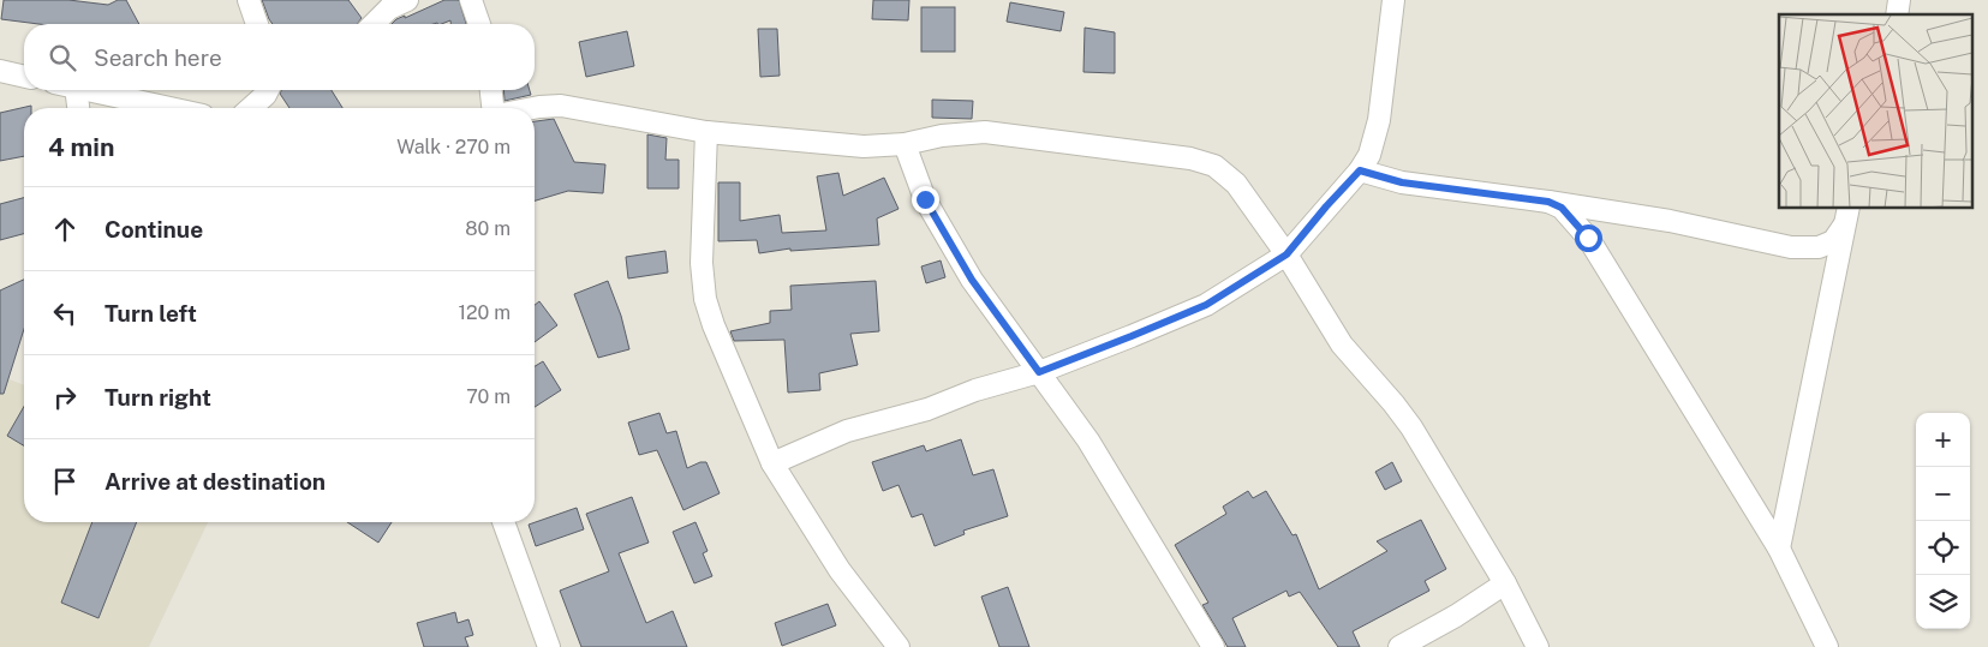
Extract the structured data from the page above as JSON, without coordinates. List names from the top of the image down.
{
  "page": {
    "search": "Search here",
    "heading": ["4 min", "Walk · 270 m"],
    "list": [
      ["Continue", "80 m"],
      ["Turn left", "120 m"],
      ["Turn right", "70 m"],
      "Arrive at destination"
    ],
    "map_buttons": ["+", "−"]
  }
}
